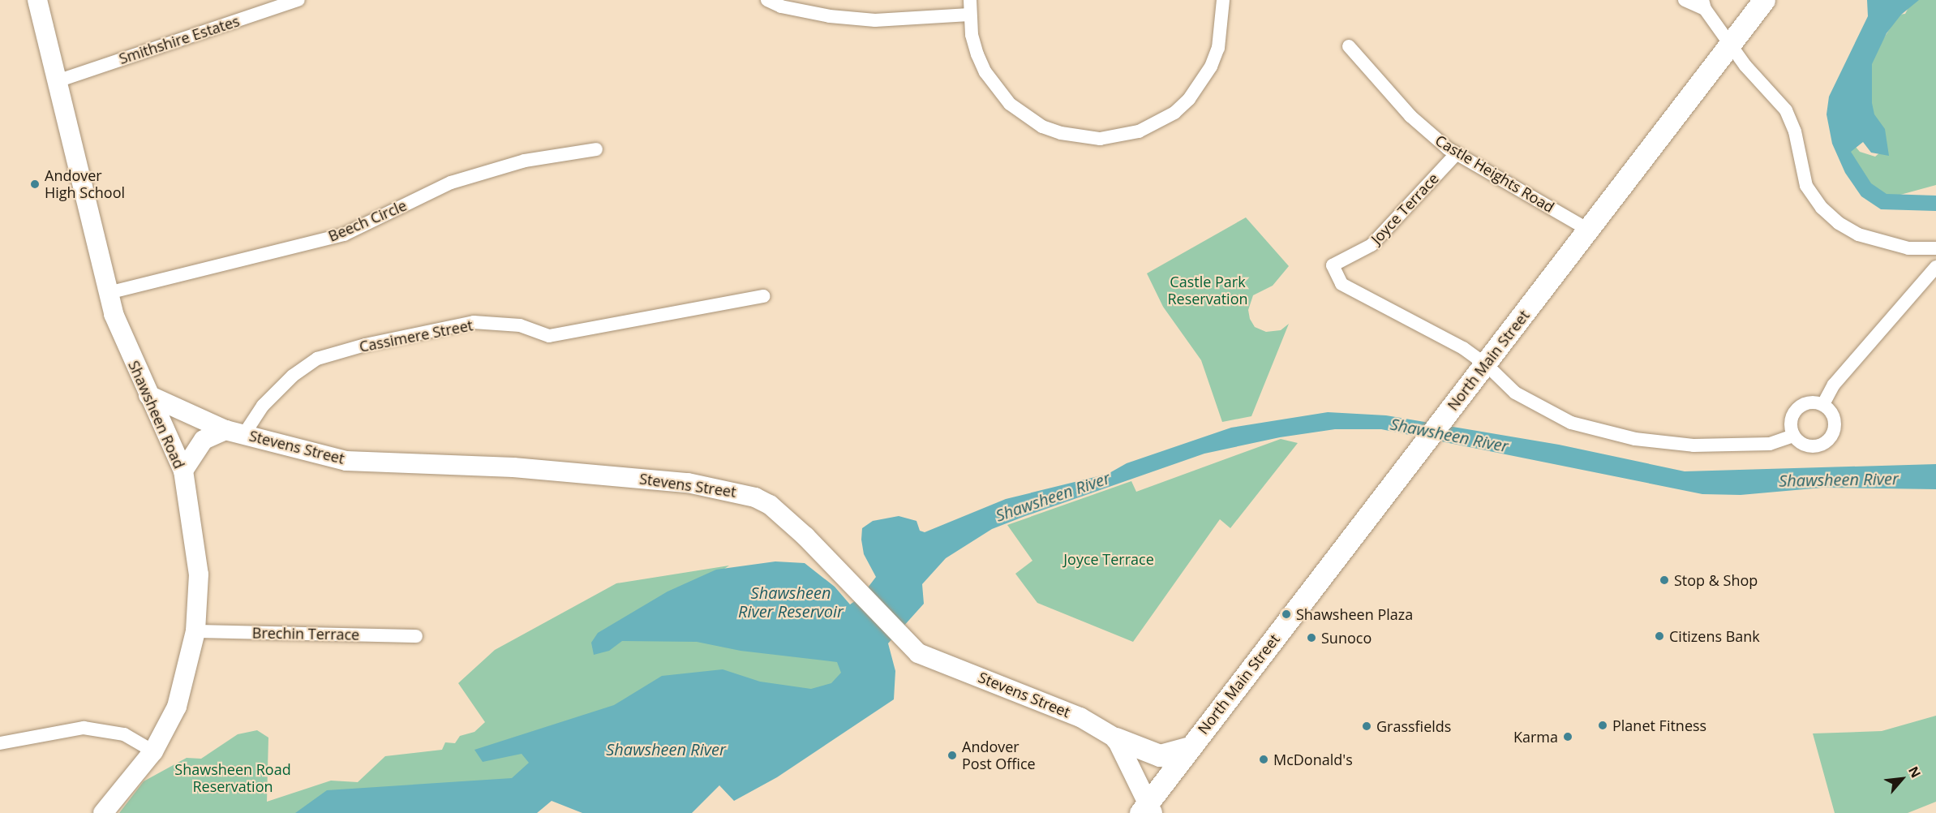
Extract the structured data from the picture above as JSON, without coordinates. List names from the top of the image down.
{
  "streets": {
    "main road": ["North Main Street", "Shawsheen Road", "Stevens Street"],
    "street": [
      "Smithshire Estates",
      "Castle Heights Road",
      "Joyce Terrace",
      "Beech Circle",
      "Cassimere Street",
      "Brechin Terrace"
    ]
  },
  "crossings": [
    ["Smithshire Estates", "Shawsheen Road"],
    ["Castle Heights Road", "Joyce Terrace"],
    ["Castle Heights Road", "North Main Street"],
    ["Joyce Terrace", "North Main Street"],
    ["Beech Circle", "Shawsheen Road"],
    ["Cassimere Street", "Stevens Street"],
    ["Shawsheen Road", "Stevens Street"],
    ["Shawsheen Road", "Brechin Terrace"]
  ],
  "water": ["Shawsheen River", "Shawsheen River Reservoir"],
  "parks": ["Castle Park Reservation", "Joyce Terrace", "Shawsheen Road Reservation"],
  "places": [
    "Andover High School",
    "Stop & Shop",
    "Shawsheen Plaza",
    "Citizens Bank",
    "Sunoco",
    "Planet Fitness",
    "Grassfields",
    "Karma",
    "Andover Post Office",
    "McDonald's"
  ],
  "north": "top right"
}
